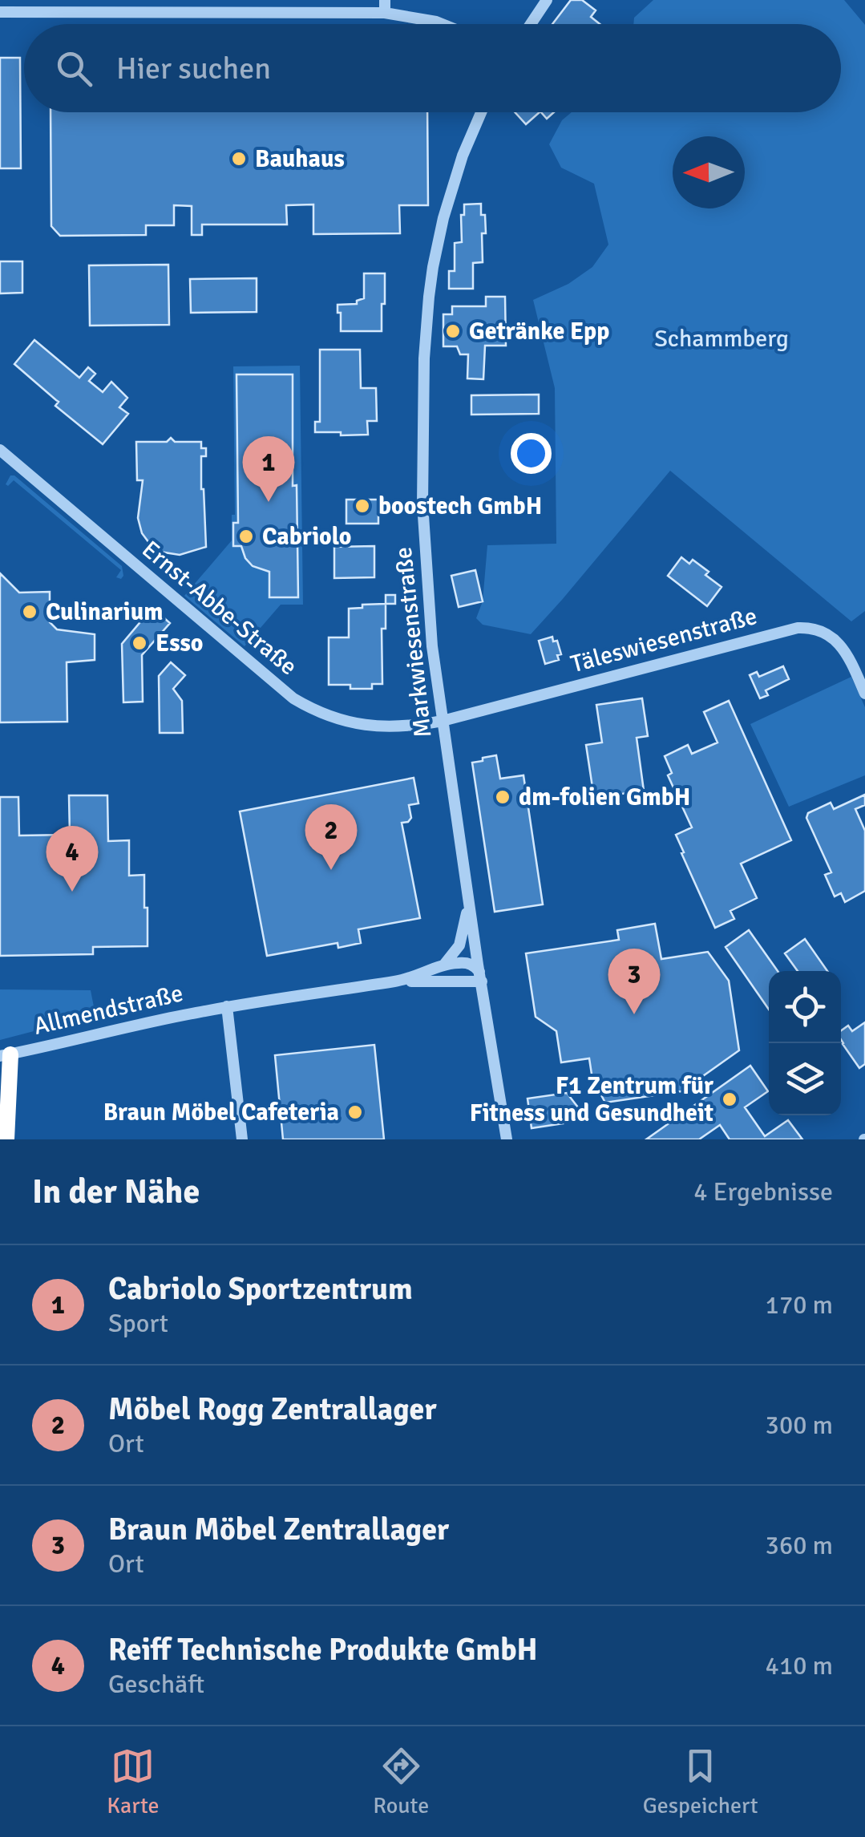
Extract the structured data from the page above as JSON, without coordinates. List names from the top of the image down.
{
  "streets": {
    "street": [
      "Ernst-Abbe-Straße",
      "Täleswiesenstraße",
      "Markwiesenstraße",
      "Allmendstraße"
    ]
  },
  "crossings": [
    ["Ernst-Abbe-Straße", "Täleswiesenstraße"],
    ["Ernst-Abbe-Straße", "Markwiesenstraße"],
    ["Täleswiesenstraße", "Markwiesenstraße"],
    ["Markwiesenstraße", "Allmendstraße"]
  ],
  "parks": ["Schammberg"],
  "places": [
    "Bauhaus",
    "Getränke Epp",
    "boostech GmbH",
    "Cabriolo",
    "Culinarium",
    "Esso",
    "dm-folien GmbH",
    "F1 Zentrum für Fitness und Gesundheit",
    "Braun Möbel Cafeteria"
  ],
  "north": "left",
  "page": {
    "search": "Hier suchen",
    "pins": [
      "1",
      "2",
      "4",
      "3"
    ],
    "heading": ["In der Nähe", "4 Ergebnisse"],
    "list": [
      {
        "mark": "1",
        "name": "Cabriolo Sportzentrum",
        "note": "Sport",
        "value": "170 m"
      },
      {
        "mark": "2",
        "name": "Möbel Rogg Zentrallager",
        "note": "Ort",
        "value": "300 m"
      },
      {
        "mark": "3",
        "name": "Braun Möbel Zentrallager",
        "note": "Ort",
        "value": "360 m"
      },
      {
        "mark": "4",
        "name": "Reiff Technische Produkte GmbH",
        "note": "Geschäft",
        "value": "410 m"
      }
    ],
    "nav": ["Karte", "Route", "Gespeichert"]
  }
}
